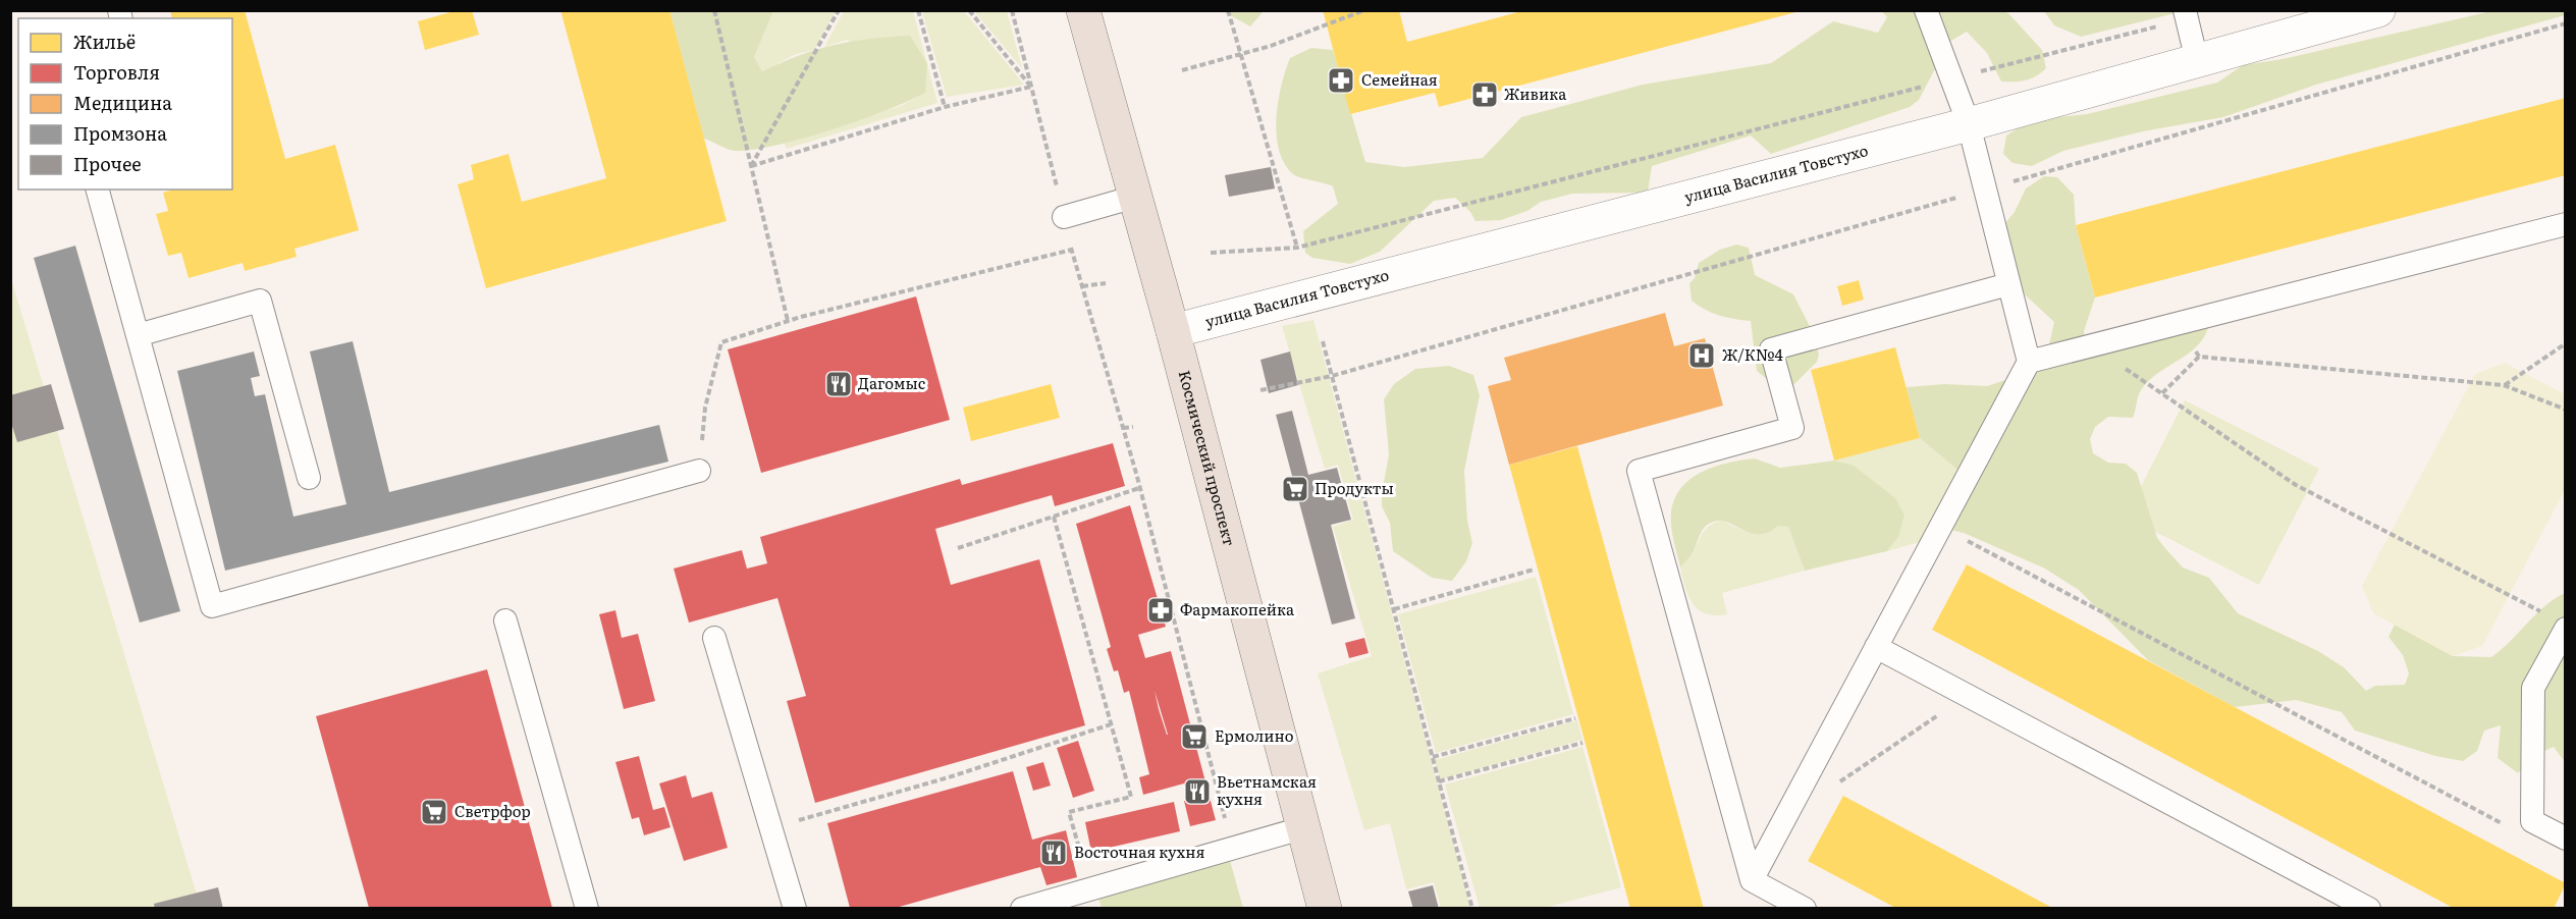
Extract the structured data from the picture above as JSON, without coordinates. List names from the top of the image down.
{
  "streets": {
    "main road": ["Космический проспект"],
    "street": ["улица Василия Товстухо"]
  },
  "crossings": [
    ["улица Василия Товстухо", "Космический проспект"]
  ],
  "places": {
    "pharmacy": ["Семейная", "Живика", "Фармакопейка"],
    "hospital": ["Ж/К№4"],
    "restaurant": ["Дагомыс", "Вьетнамская кухня", "Восточная кухня"],
    "supermarket": ["Продукты", "Ермолино", "Светрфор"]
  },
  "legend": [
    "Жильё",
    "Торговля",
    "Медицина",
    "Промзона",
    "Прочее"
  ]
}
